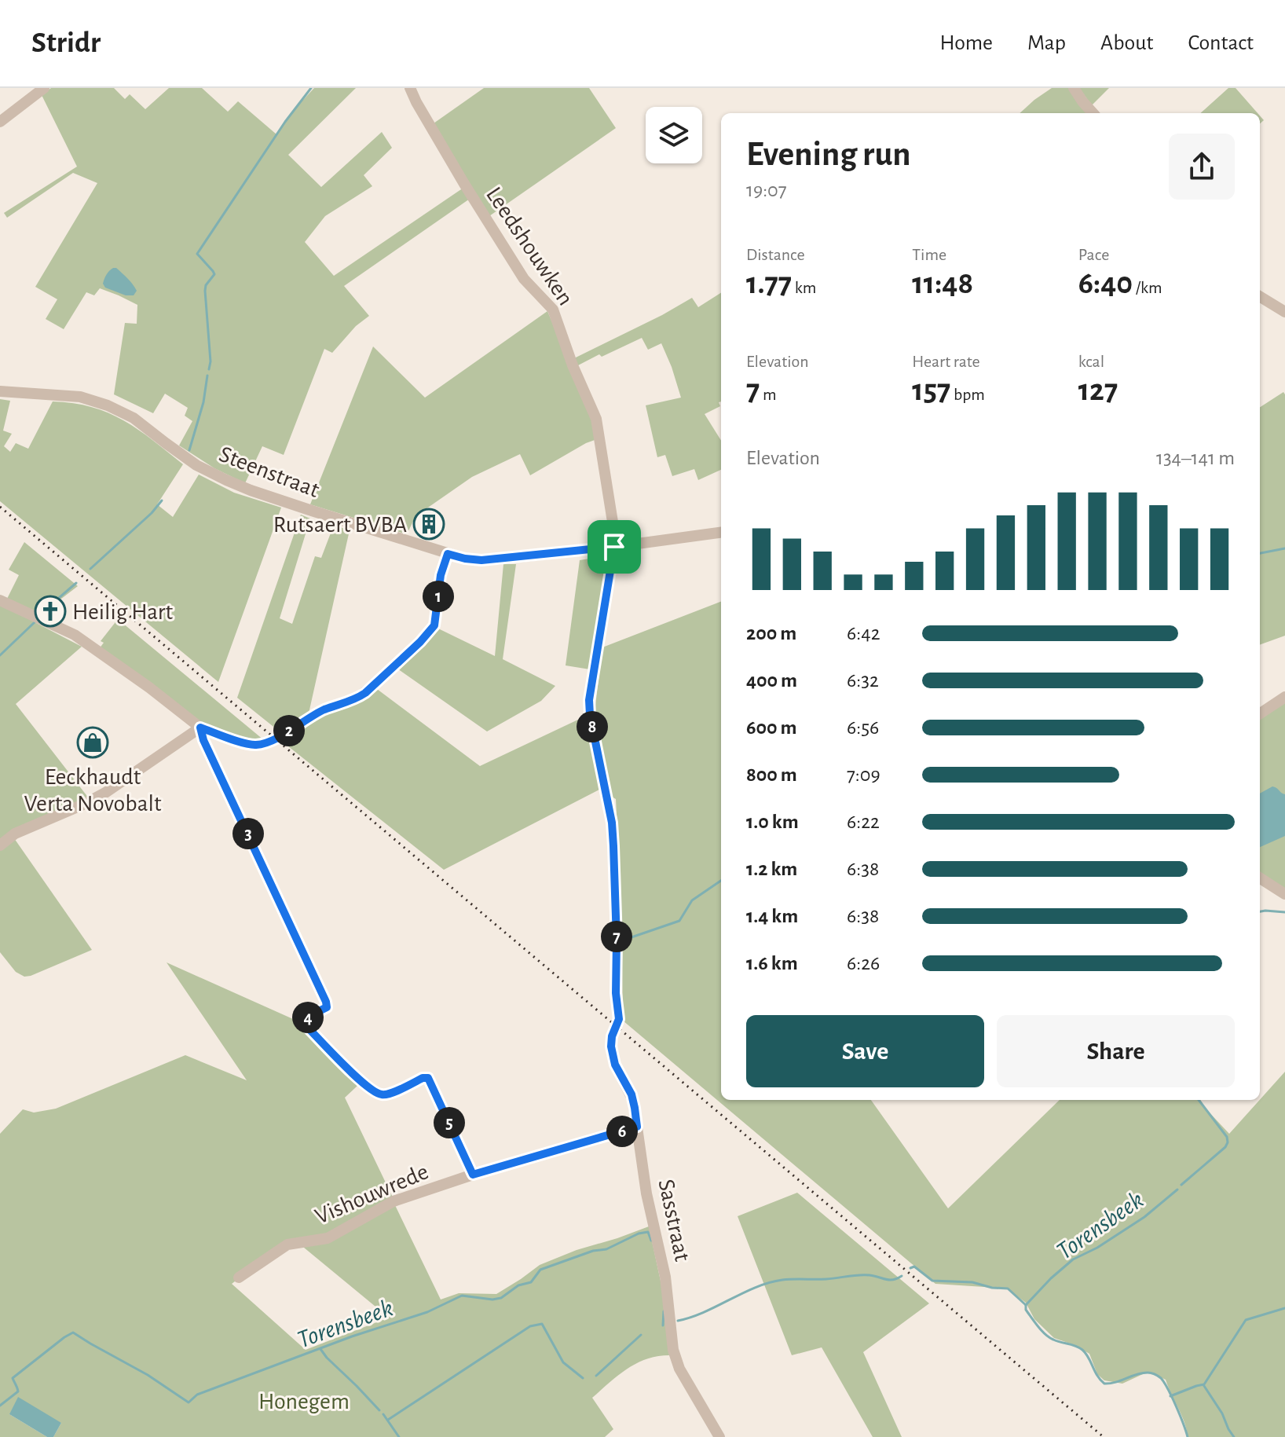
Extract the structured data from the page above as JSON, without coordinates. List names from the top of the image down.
{
  "streets": {
    "street": [
      "Leedshouwken",
      "Steenstraat",
      "Vishouwrede",
      "Sasstraat"
    ]
  },
  "crossings": [
    ["Leedshouwken", "Steenstraat"],
    ["Leedshouwken", "Sasstraat"],
    ["Steenstraat", "Sasstraat"],
    ["Vishouwrede", "Sasstraat"]
  ],
  "water": ["Torensbeek"],
  "parks": ["Honegem"],
  "places": {
    "building": ["Rutsaert BVBA"],
    "church": ["Heilig Hart"],
    "shop": ["Eeckhaudt Verta Novobalt"]
  },
  "page": {
    "header": "Stridr",
    "nav": [
      "Home",
      "Map",
      "About",
      "Contact"
    ],
    "heading": ["Evening run", "19:07"],
    "stats": [
      ["Distance", "1.77 km"],
      ["Time", "11:48"],
      ["Pace", "6:40 /km"],
      ["Elevation", "7 m"],
      ["Heart rate", "157 bpm"],
      ["kcal", "127"]
    ],
    "chart": ["Elevation", "134–141 m"],
    "pins": [
      "1",
      "8",
      "2",
      "3",
      "7",
      "4",
      "5",
      "6"
    ],
    "list": [
      {
        "name": "200 m",
        "note": "6:42"
      },
      {
        "name": "400 m",
        "note": "6:32"
      },
      {
        "name": "600 m",
        "note": "6:56"
      },
      {
        "name": "800 m",
        "note": "7:09"
      },
      {
        "name": "1.0 km",
        "note": "6:22"
      },
      {
        "name": "1.2 km",
        "note": "6:38"
      },
      {
        "name": "1.4 km",
        "note": "6:38"
      },
      {
        "name": "1.6 km",
        "note": "6:26"
      }
    ],
    "buttons": ["Save", "Share"]
  }
}
